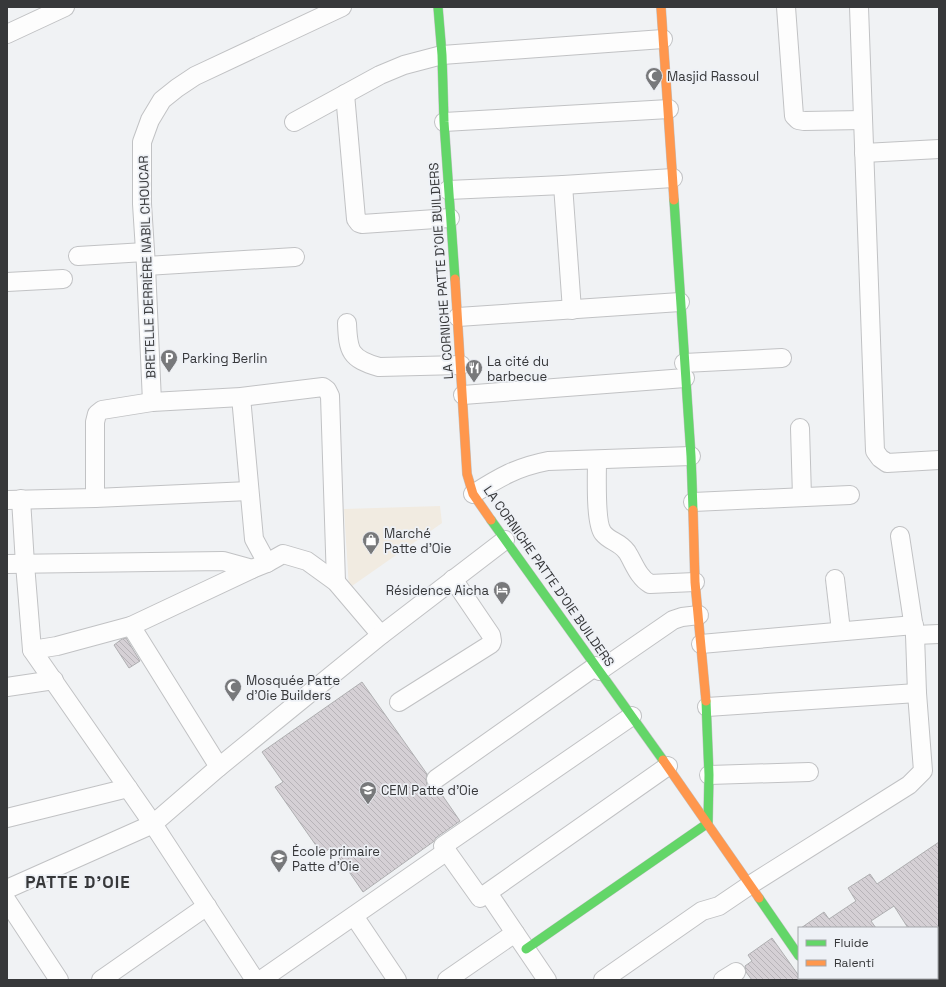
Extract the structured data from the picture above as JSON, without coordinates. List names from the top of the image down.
{
  "streets": {
    "street": ["BRETELLE DERRIÈRE NABIL CHOUCAR", "LA CORNICHE PATTE D'OIE BUILDERS"]
  },
  "districts": ["PATTE D'OIE"],
  "places": {
    "mosque": ["Masjid Rassoul", "Mosquée Patte d'Oie Builders"],
    "parking": ["Parking Berlin"],
    "restaurant": ["La cité du barbecue"],
    "shop": ["Marché Patte d'Oie"],
    "hotel": ["Résidence Aicha"],
    "school or university": ["CEM Patte d'Oie", "École primaire Patte d'Oie"]
  },
  "legend": ["Fluide", "Ralenti"]
}
